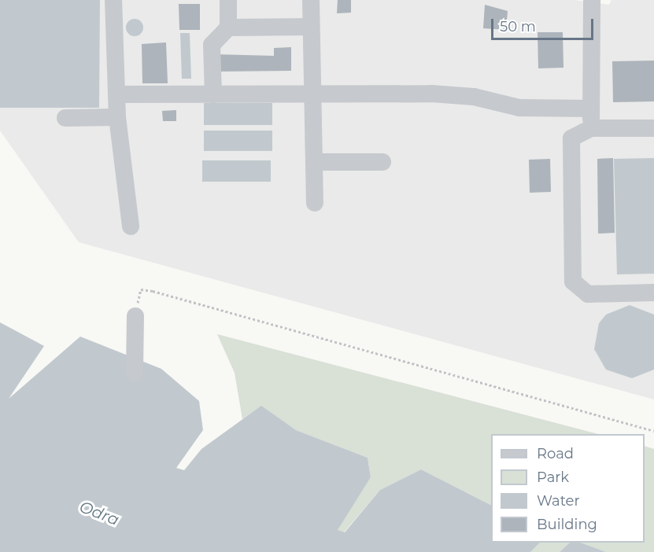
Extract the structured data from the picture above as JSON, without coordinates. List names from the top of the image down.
{
  "water": ["Odra"],
  "legend": [
    "Road",
    "Park",
    "Water",
    "Building"
  ],
  "scale_bar": "50 m"
}
